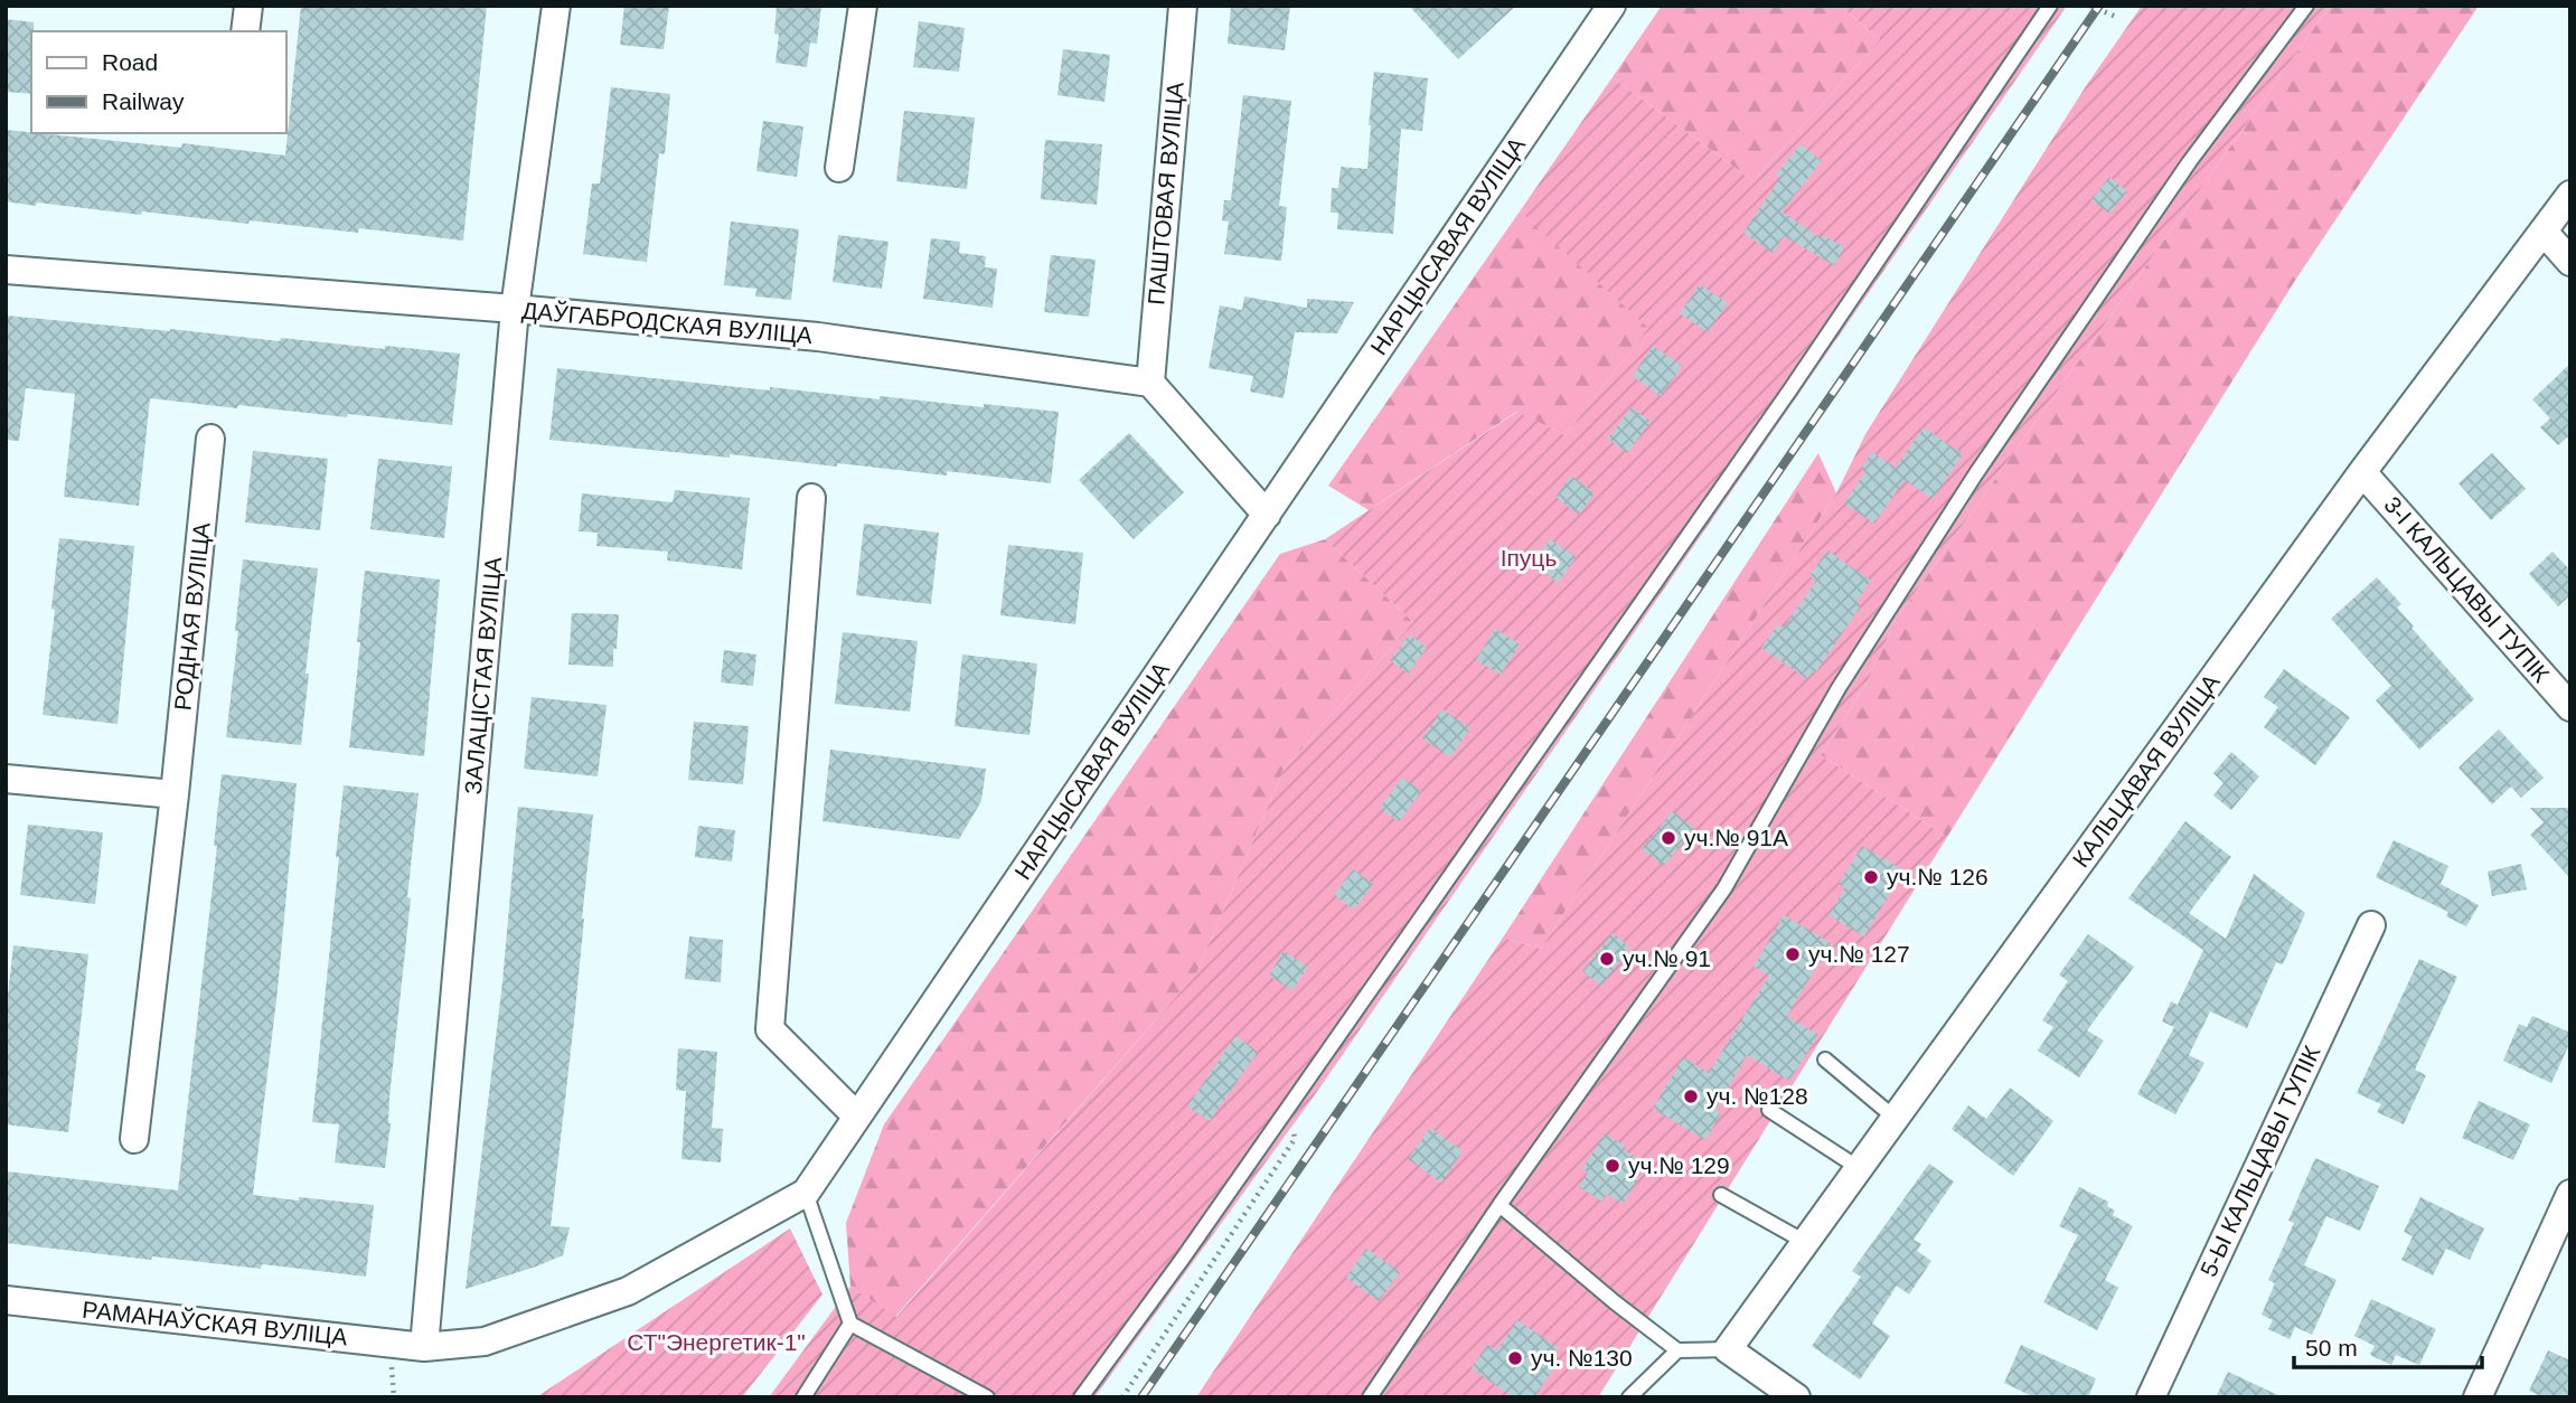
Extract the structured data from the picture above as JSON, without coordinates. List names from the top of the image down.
{
  "streets": {
    "street": [
      "ПАШТОВАЯ ВУЛІЦА",
      "НАРЦЫСАВАЯ ВУЛІЦА",
      "ДАЎГАБРОДСКАЯ ВУЛІЦА",
      "3-І КАЛЬЦАВЫ ТУПІК",
      "РОДНАЯ ВУЛІЦА",
      "ЗАЛАЦІСТАЯ ВУЛІЦА",
      "КАЛЬЦАВАЯ ВУЛІЦА",
      "5-Ы КАЛЬЦАВЫ ТУПІК",
      "РАМАНАЎСКАЯ ВУЛІЦА"
    ]
  },
  "crossings": [
    ["ПАШТОВАЯ ВУЛІЦА", "ДАЎГАБРОДСКАЯ ВУЛІЦА"],
    ["НАРЦЫСАВАЯ ВУЛІЦА", "ЗАЛАЦІСТАЯ ВУЛІЦА"],
    ["НАРЦЫСАВАЯ ВУЛІЦА", "РАМАНАЎСКАЯ ВУЛІЦА"],
    ["ДАЎГАБРОДСКАЯ ВУЛІЦА", "ЗАЛАЦІСТАЯ ВУЛІЦА"],
    ["3-І КАЛЬЦАВЫ ТУПІК", "КАЛЬЦАВАЯ ВУЛІЦА"],
    ["ЗАЛАЦІСТАЯ ВУЛІЦА", "РАМАНАЎСКАЯ ВУЛІЦА"]
  ],
  "parks": ["Іпуць", "СТ\"Энергетик-1\""],
  "places": [
    "уч.№ 91А",
    "уч.№ 126",
    "уч.№ 127",
    "уч.№ 91",
    "уч. №128",
    "уч.№ 129",
    "уч. №130"
  ],
  "legend": ["Road", "Railway"],
  "scale_bar": "50 m"
}
